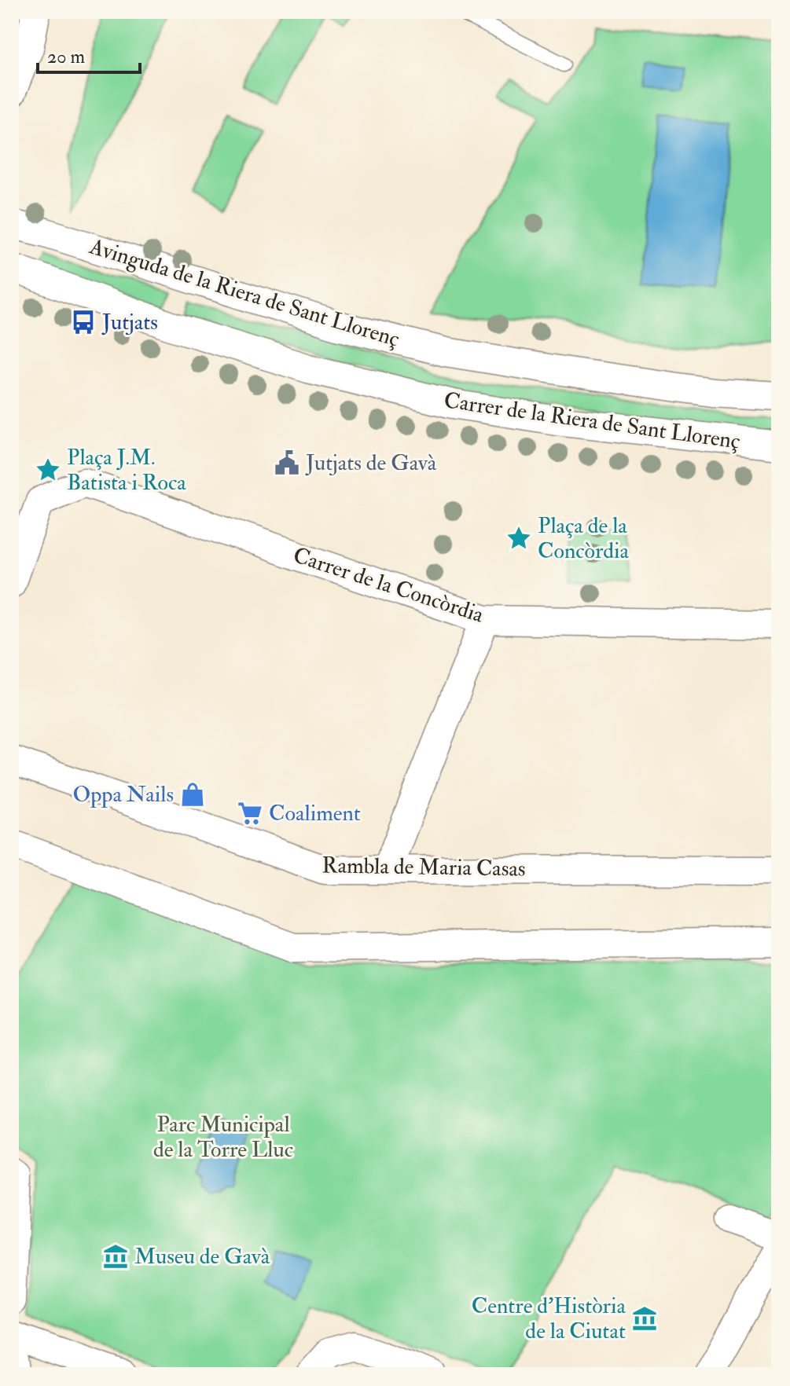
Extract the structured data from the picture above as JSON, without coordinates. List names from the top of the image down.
{
  "streets": {
    "street": [
      "Avinguda de la Riera de Sant Llorenç",
      "Carrer de la Riera de Sant Llorenç",
      "Carrer de la Concòrdia",
      "Rambla de Maria Casas"
    ]
  },
  "parks": ["Parc Municipal de la Torre Lluc"],
  "places": {
    "bus stop": ["Jutjats"],
    "public building": ["Jutjats de Gavà"],
    "place": ["Plaça J.M. Batista i Roca", "Plaça de la Concòrdia"],
    "shop": ["Oppa Nails"],
    "supermarket": ["Coaliment"],
    "museum": ["Museu de Gavà", "Centre d'Història de la Ciutat"]
  },
  "scale_bar": "20 m"
}
